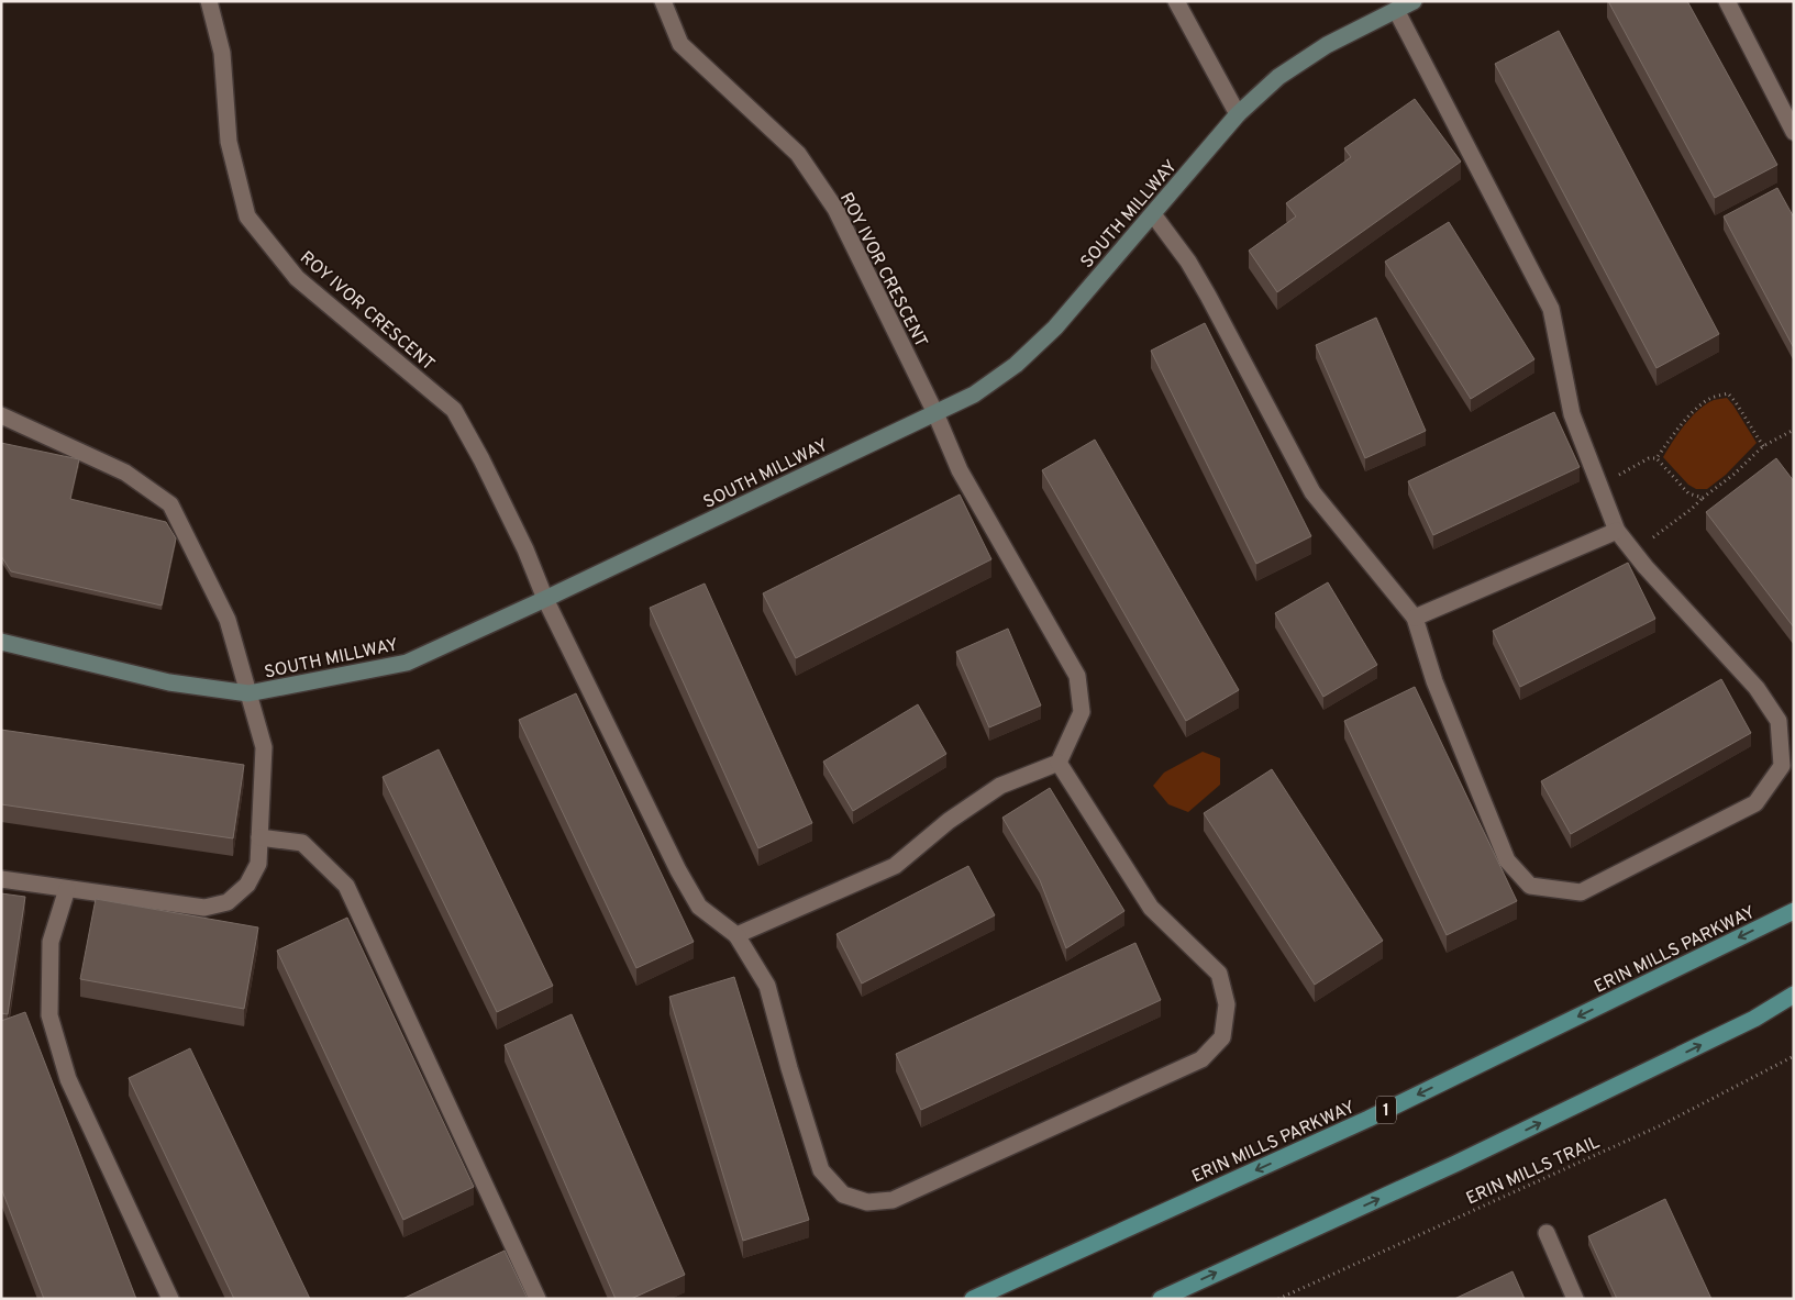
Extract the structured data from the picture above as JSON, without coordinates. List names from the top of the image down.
{
  "streets": {
    "main road": ["ERIN MILLS PARKWAY", "1"],
    "street": ["SOUTH MILLWAY", "ROY IVOR CRESCENT"],
    "path": ["ERIN MILLS TRAIL"]
  },
  "crossings": [
    ["SOUTH MILLWAY", "ROY IVOR CRESCENT"]
  ]
}
